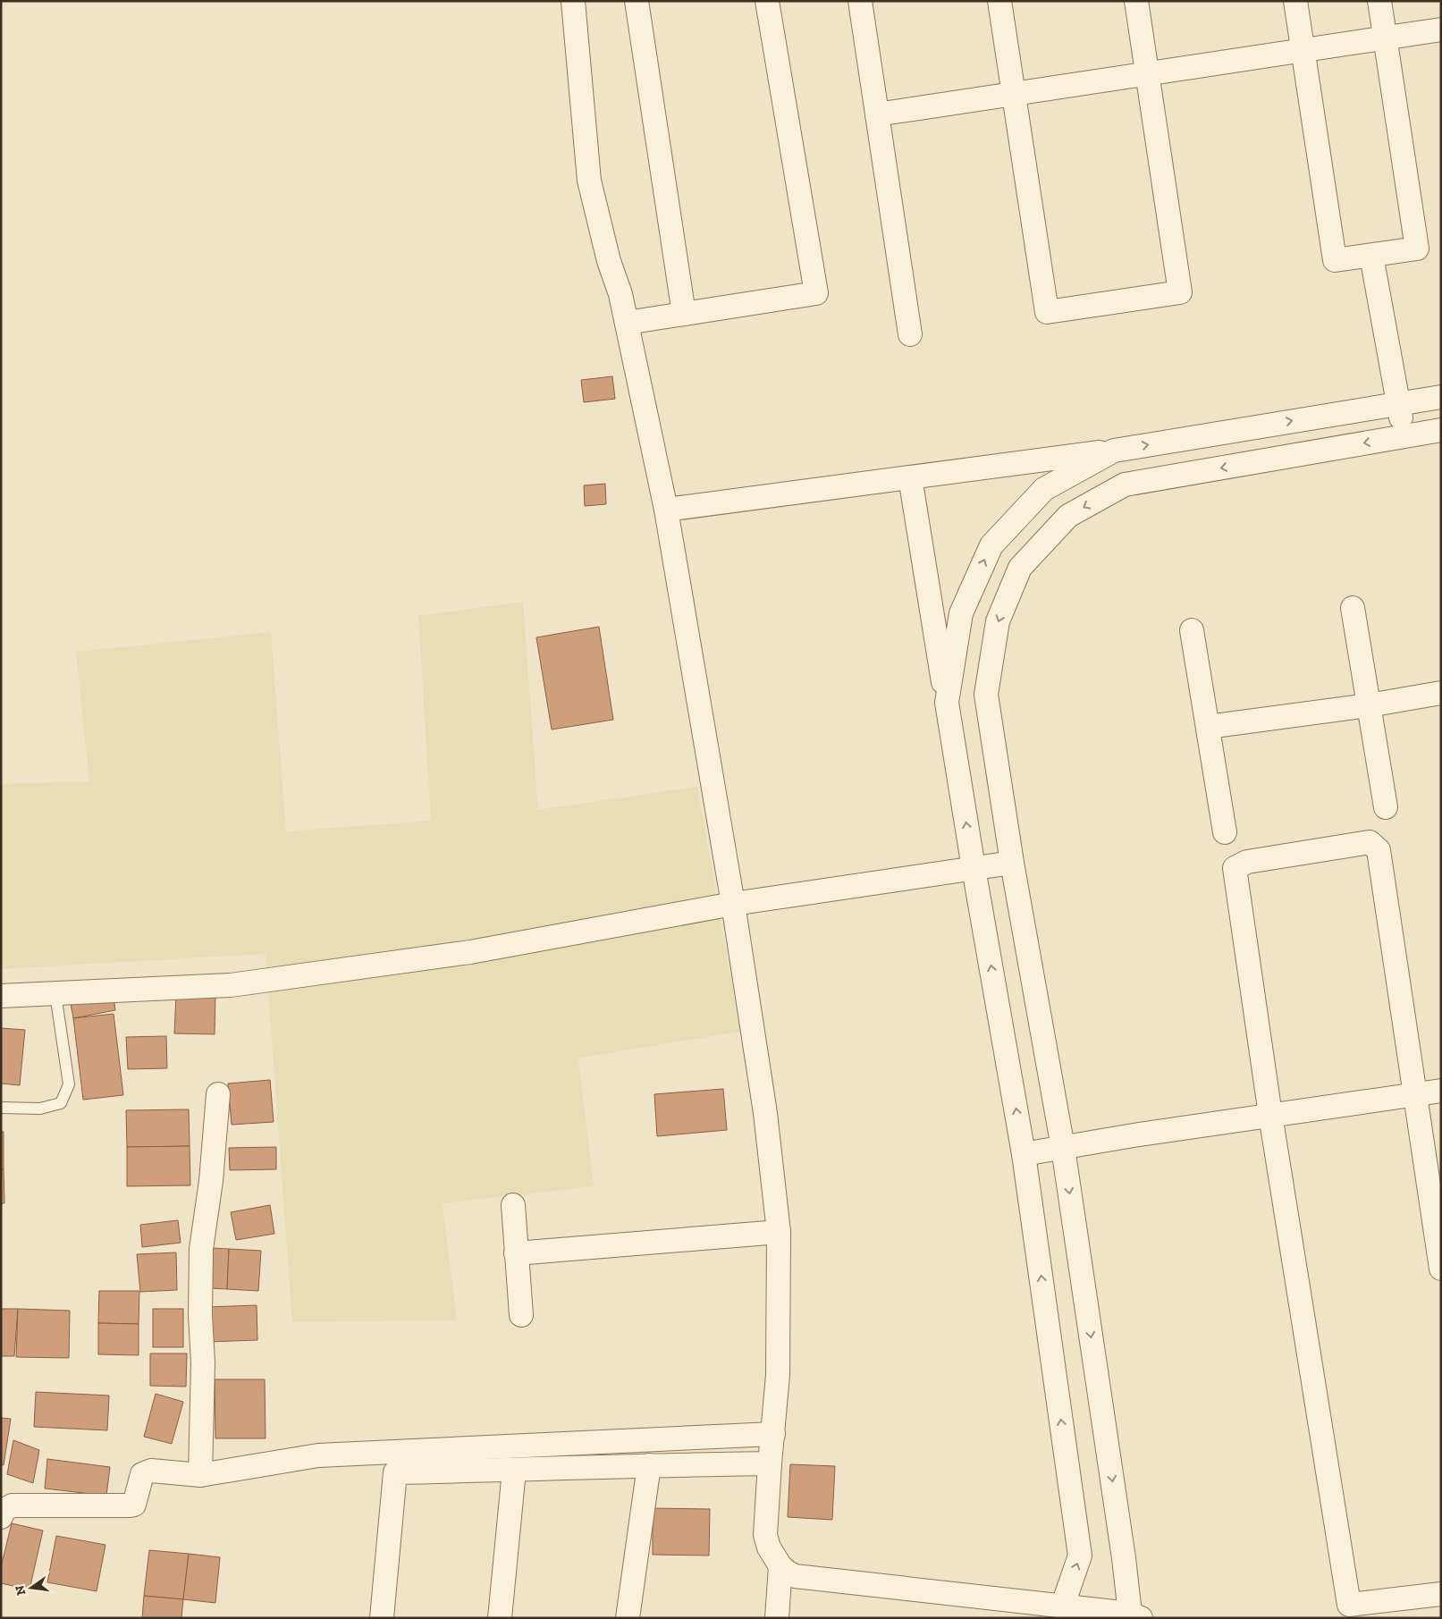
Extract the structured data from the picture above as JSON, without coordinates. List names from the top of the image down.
{
  "north": "left"
}
